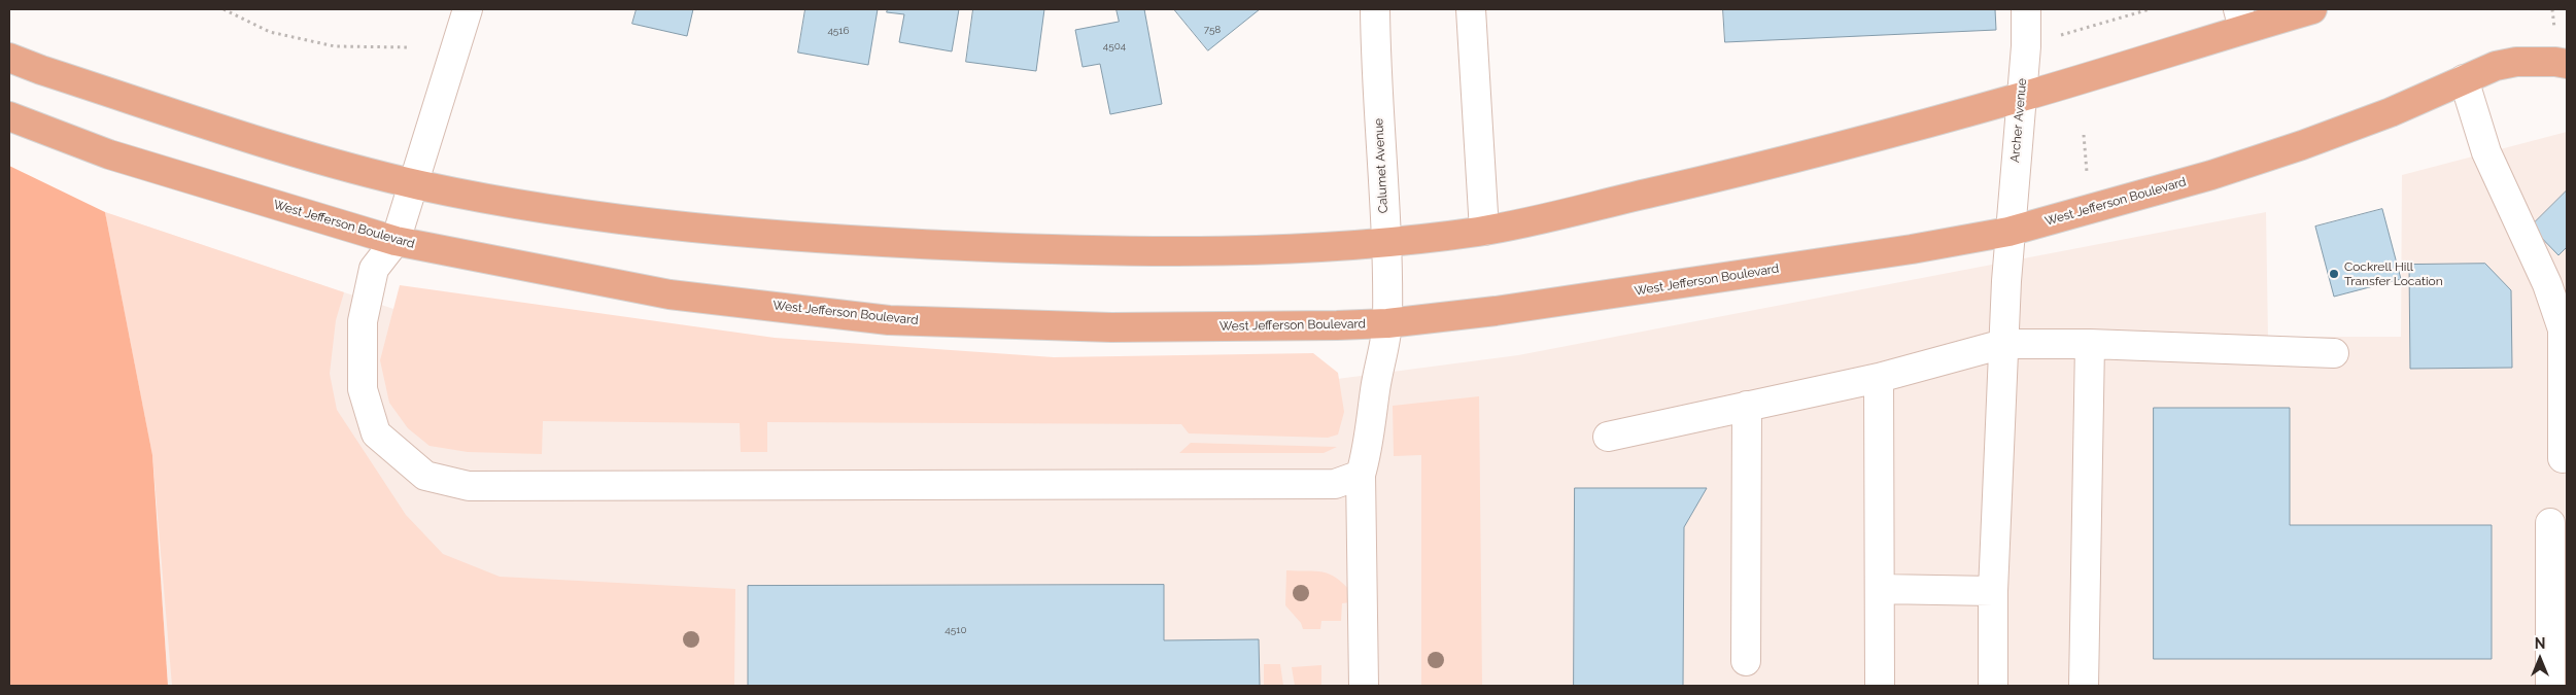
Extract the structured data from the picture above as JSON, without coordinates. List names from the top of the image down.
{
  "streets": {
    "main road": ["West Jefferson Boulevard"],
    "street": ["Archer Avenue", "Calumet Avenue"]
  },
  "crossings": [
    ["Archer Avenue", "West Jefferson Boulevard"],
    ["Calumet Avenue", "West Jefferson Boulevard"]
  ],
  "places": ["Cockrell Hill Transfer Location"],
  "house_numbers": [
    "758",
    "4516",
    "4504",
    "4510"
  ],
  "north": "top"
}
